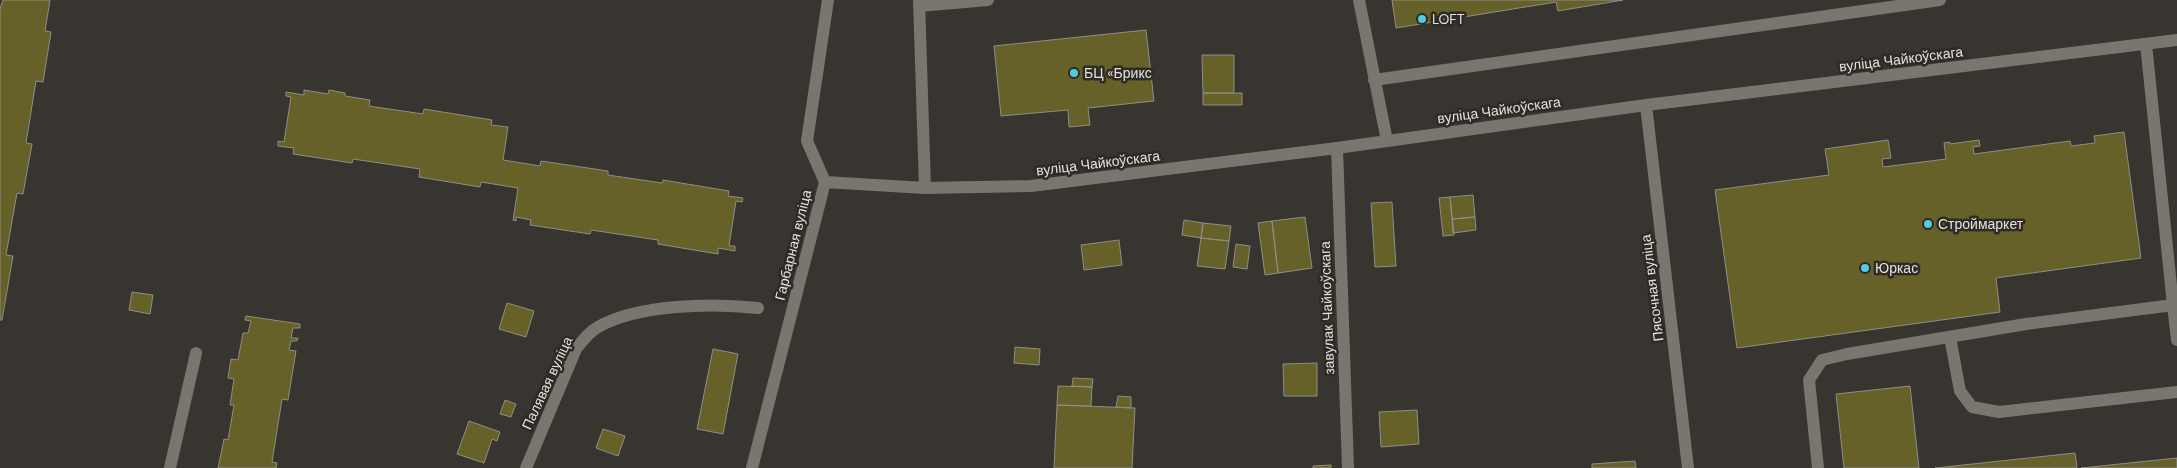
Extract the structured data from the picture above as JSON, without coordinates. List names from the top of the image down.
{
  "streets": {
    "street": [
      "вуліца Чайкоўскага",
      "Гарбарная вуліца",
      "Пясочная вуліца",
      "завулак Чайкоўскага",
      "Палявая вуліца"
    ]
  },
  "crossings": [
    ["вуліца Чайкоўскага", "Гарбарная вуліца"],
    ["вуліца Чайкоўскага", "Пясочная вуліца"],
    ["вуліца Чайкоўскага", "завулак Чайкоўскага"]
  ],
  "places": [
    "LOFT",
    "БЦ «Брикс",
    "Строймаркет",
    "Юркас"
  ]
}
